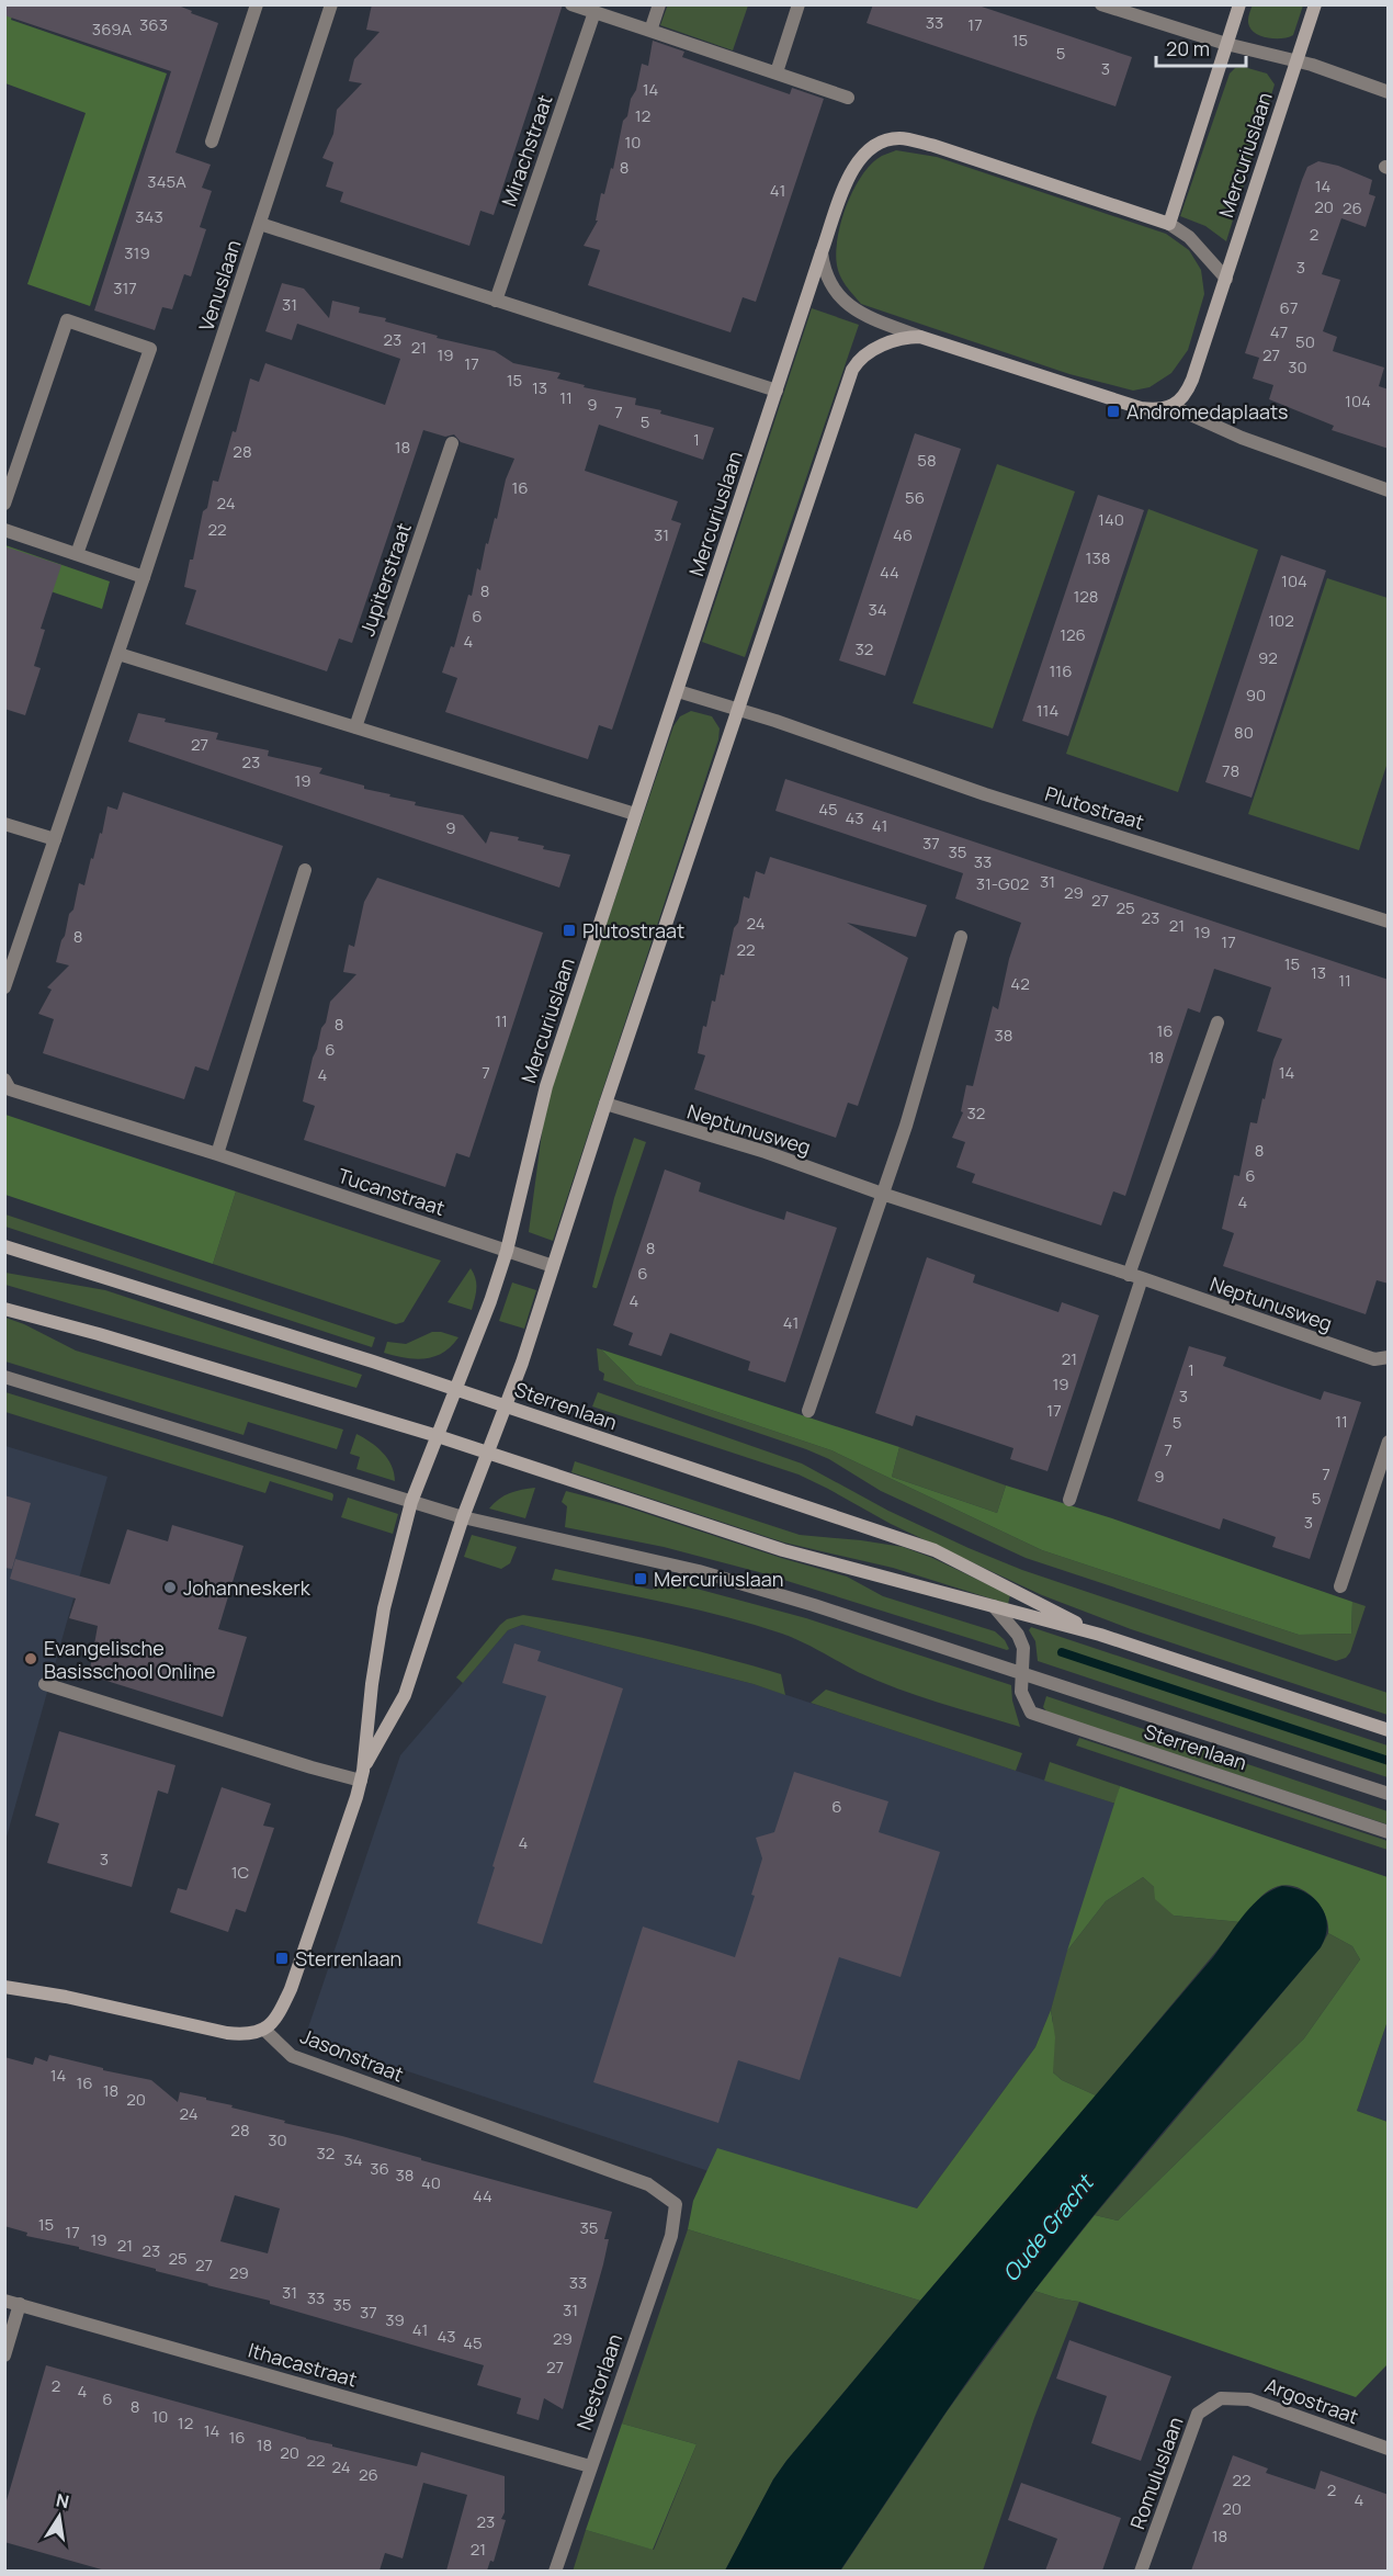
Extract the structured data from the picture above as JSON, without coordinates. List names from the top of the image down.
{
  "streets": {
    "street": [
      "Mirachstraat",
      "Mercuriuslaan",
      "Venuslaan",
      "Jupiterstraat",
      "Plutostraat",
      "Neptunusweg",
      "Tucanstraat",
      "Sterrenlaan",
      "Jasonstraat",
      "Ithacastraat",
      "Nestorlaan",
      "Argostraat",
      "Romuluslaan"
    ]
  },
  "crossings": [
    ["Mercuriuslaan", "Plutostraat"],
    ["Mercuriuslaan", "Neptunusweg"],
    ["Mercuriuslaan", "Tucanstraat"],
    ["Mercuriuslaan", "Sterrenlaan"],
    ["Mercuriuslaan", "Jasonstraat"],
    ["Jasonstraat", "Nestorlaan"],
    ["Ithacastraat", "Nestorlaan"],
    ["Argostraat", "Romuluslaan"]
  ],
  "water": ["Oude Gracht"],
  "places": {
    "transit": [
      "Andromedaplaats",
      "Plutostraat",
      "Mercuriuslaan",
      "Sterrenlaan"
    ],
    "other": ["Johanneskerk", "Evangelische Basisschool Online"]
  },
  "house_numbers": [
    "33",
    "363",
    "17",
    "369A",
    "15",
    "5",
    "3",
    "14",
    "12",
    "10",
    "8",
    "345A",
    "14",
    "41",
    "20",
    "26",
    "343",
    "2",
    "319",
    "3",
    "317",
    "31",
    "67",
    "47",
    "23",
    "50",
    "21",
    "19",
    "27",
    "17",
    "30",
    "15",
    "13",
    "11",
    "104",
    "9",
    "7",
    "5",
    "1",
    "18",
    "28",
    "58",
    "16",
    "56",
    "24",
    "140",
    "22",
    "31",
    "46",
    "138",
    "44",
    "104",
    "8",
    "128",
    "34",
    "6",
    "102",
    "126",
    "4",
    "32",
    "92",
    "116",
    "90",
    "114",
    "80",
    "27",
    "23",
    "78",
    "19",
    "45",
    "43",
    "41",
    "9",
    "37",
    "35",
    "33",
    "31",
    "31-G02",
    "29",
    "27",
    "25",
    "23",
    "24",
    "21",
    "19",
    "8",
    "17",
    "22",
    "15",
    "13",
    "11",
    "42",
    "11",
    "8",
    "16",
    "38",
    "6",
    "18",
    "7",
    "14",
    "4",
    "32",
    "8",
    "6",
    "4",
    "8",
    "6",
    "4",
    "41",
    "21",
    "1",
    "19",
    "3",
    "17",
    "11",
    "5",
    "7",
    "7",
    "9",
    "5",
    "3",
    "6",
    "4",
    "3",
    "1C",
    "14",
    "16",
    "18",
    "20",
    "24",
    "28",
    "30",
    "32",
    "34",
    "36",
    "38",
    "40",
    "44",
    "15",
    "35",
    "17",
    "19",
    "21",
    "23",
    "25",
    "27",
    "29",
    "33",
    "31",
    "33",
    "35",
    "31",
    "37",
    "39",
    "41",
    "43",
    "29",
    "45",
    "27",
    "2",
    "4",
    "6",
    "8",
    "10",
    "12",
    "14",
    "16",
    "18",
    "20",
    "22",
    "24",
    "26",
    "22",
    "2",
    "4",
    "20",
    "23",
    "18",
    "21"
  ],
  "scale_bar": "20 m",
  "north": "top"
}
